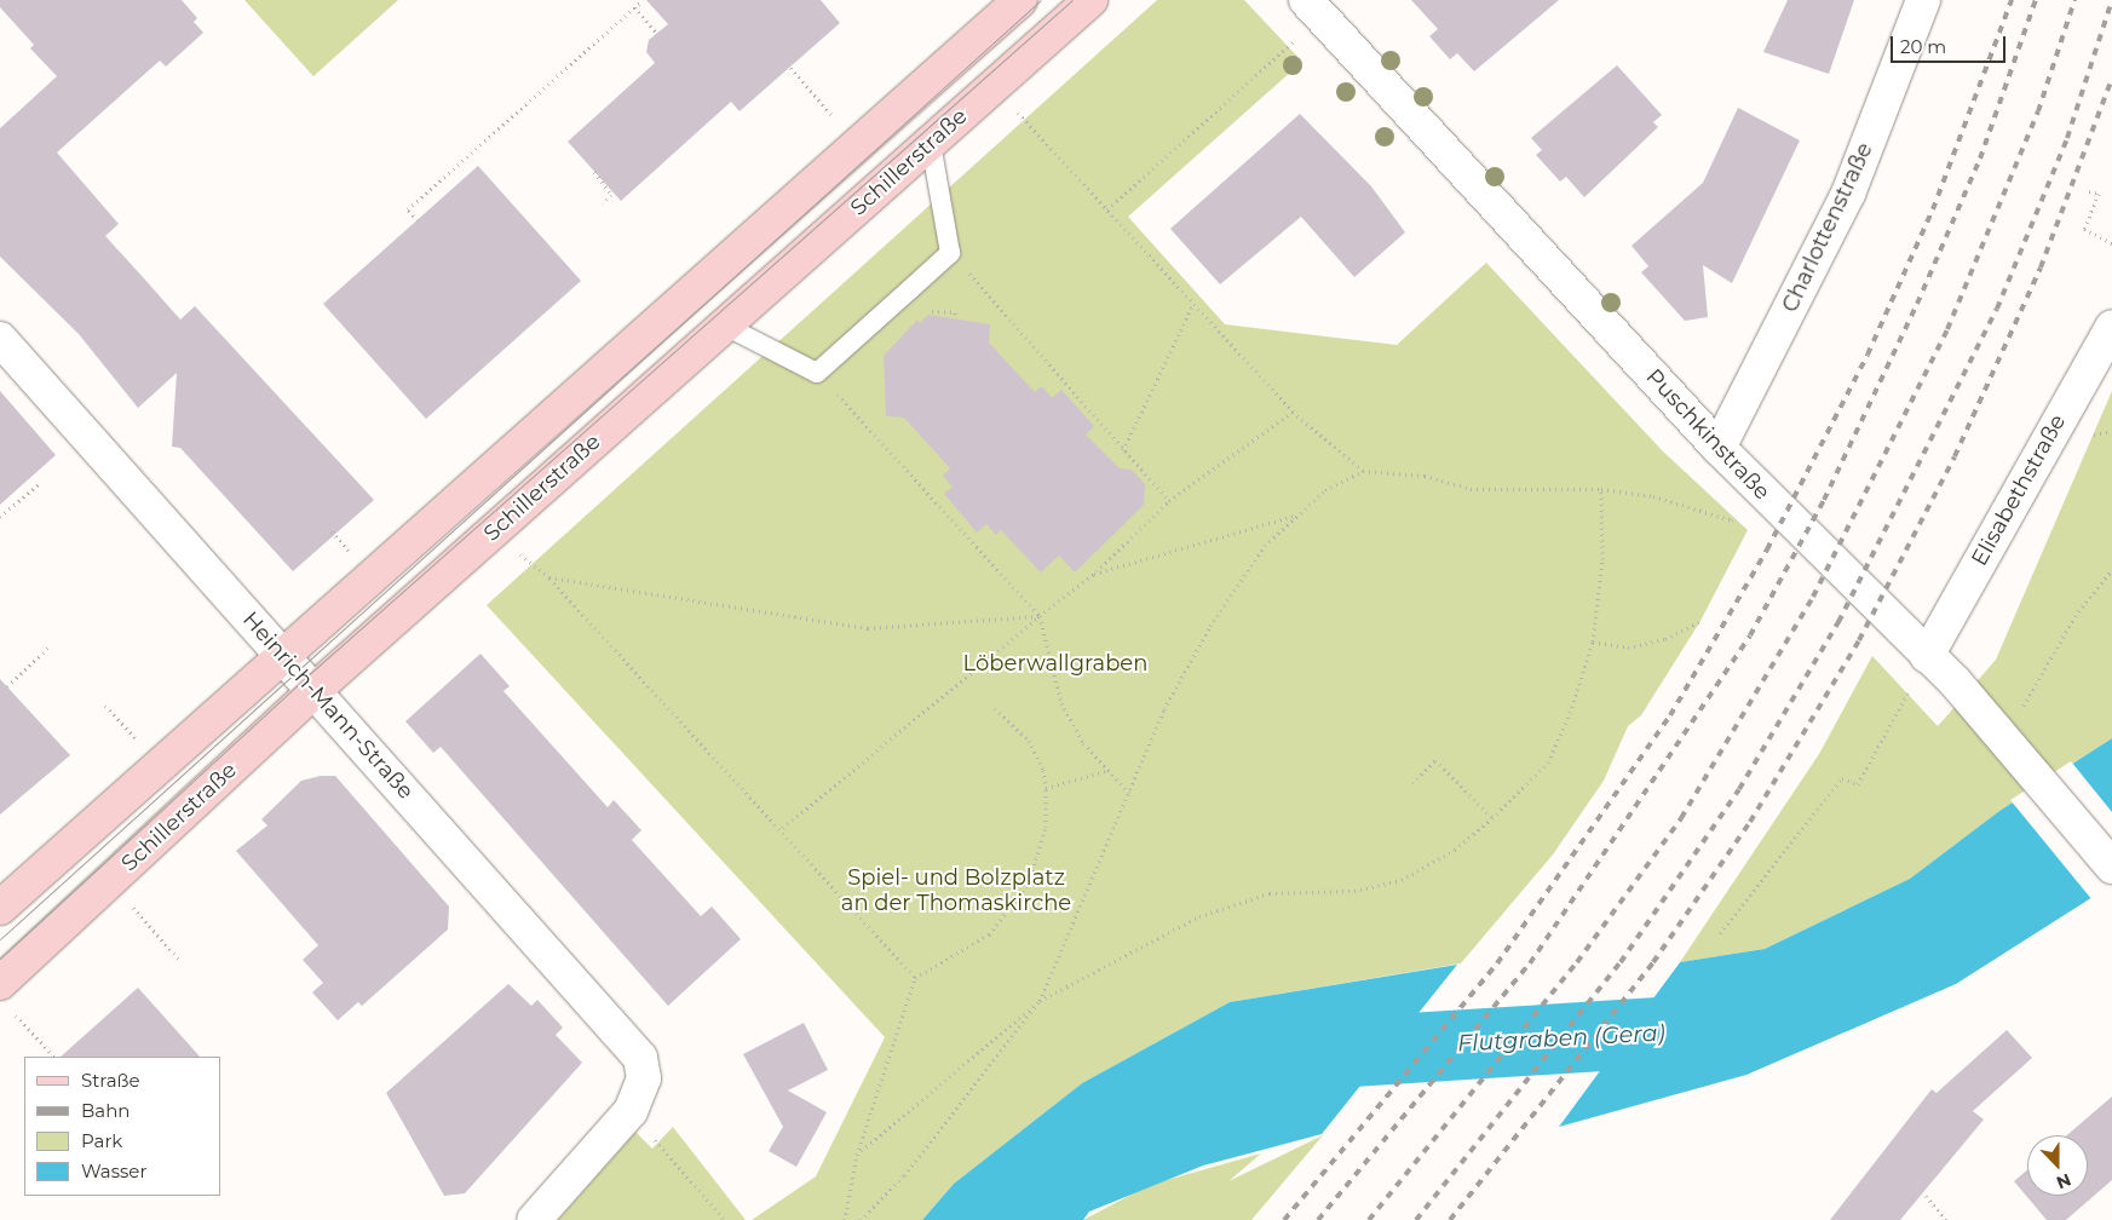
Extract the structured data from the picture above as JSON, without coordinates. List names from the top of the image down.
{
  "streets": {
    "main road": ["Schillerstraße"],
    "street": [
      "Charlottenstraße",
      "Puschkinstraße",
      "Elisabethstraße",
      "Heinrich-Mann-Straße"
    ]
  },
  "crossings": [
    ["Schillerstraße", "Heinrich-Mann-Straße"],
    ["Charlottenstraße", "Puschkinstraße"],
    ["Puschkinstraße", "Elisabethstraße"]
  ],
  "water": ["Flutgraben (Gera)"],
  "parks": ["Löberwallgraben", "Spiel- und Bolzplatz an der Thomaskirche"],
  "legend": [
    "Straße",
    "Bahn",
    "Park",
    "Wasser"
  ],
  "scale_bar": "20 m",
  "north": "bottom"
}
